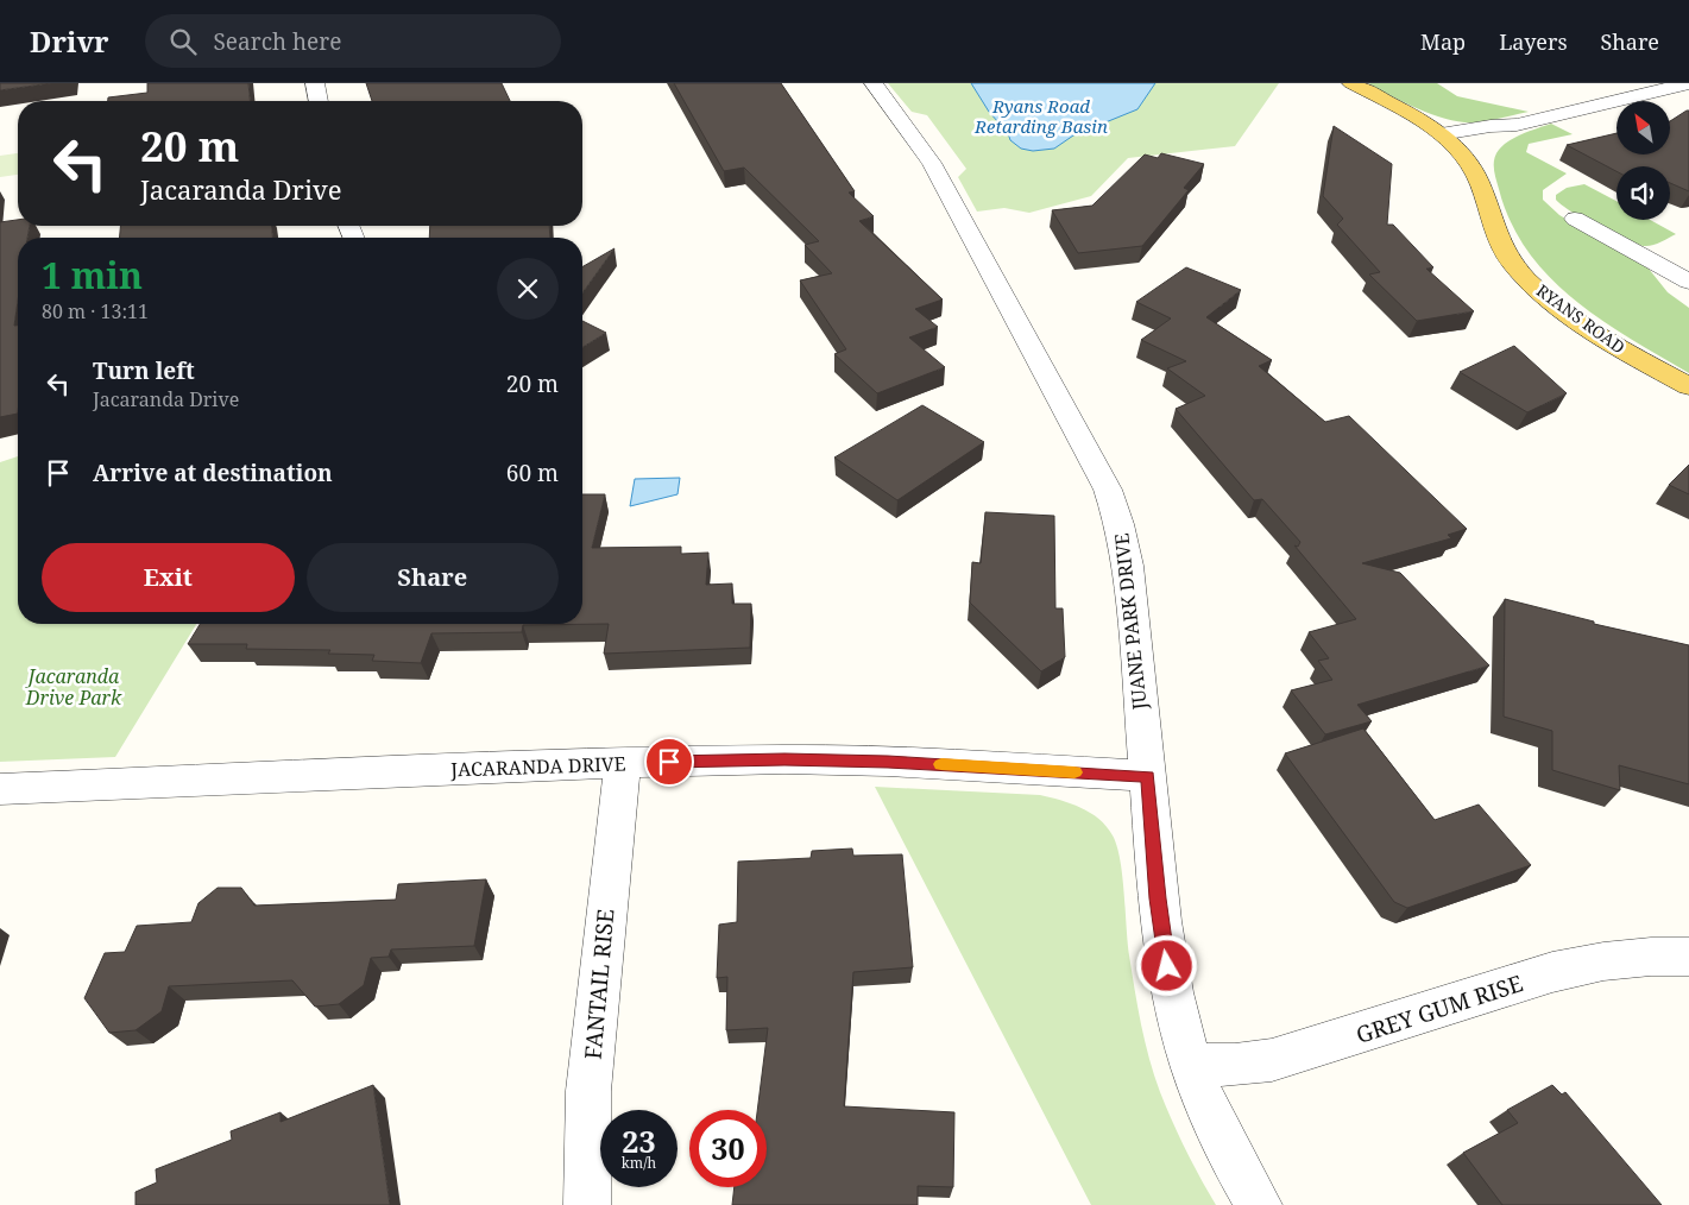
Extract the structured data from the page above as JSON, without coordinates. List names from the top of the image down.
{
  "streets": {
    "main road": ["RYANS ROAD"],
    "street": [
      "JUANE PARK DRIVE",
      "JACARANDA DRIVE",
      "FANTAIL RISE",
      "GREY GUM RISE"
    ]
  },
  "crossings": [
    ["JUANE PARK DRIVE", "JACARANDA DRIVE"],
    ["JUANE PARK DRIVE", "GREY GUM RISE"],
    ["JACARANDA DRIVE", "FANTAIL RISE"]
  ],
  "water": ["Ryans Road Retarding Basin"],
  "parks": ["Jacaranda Drive Park"],
  "north": "top left",
  "page": {
    "header": "Drivr",
    "search": "Search here",
    "nav": ["Map", "Layers", "Share"],
    "turn": ["20 m", "Jacaranda Drive"],
    "heading": ["1 min", "80 m · 13:11"],
    "list": [
      {
        "name": "Turn left",
        "note": "Jacaranda Drive",
        "value": "20 m"
      },
      {
        "name": "Arrive at destination",
        "value": "60 m"
      }
    ],
    "buttons": ["Exit", "Share"],
    "speed": "23 km/h",
    "limit": "30"
  }
}
